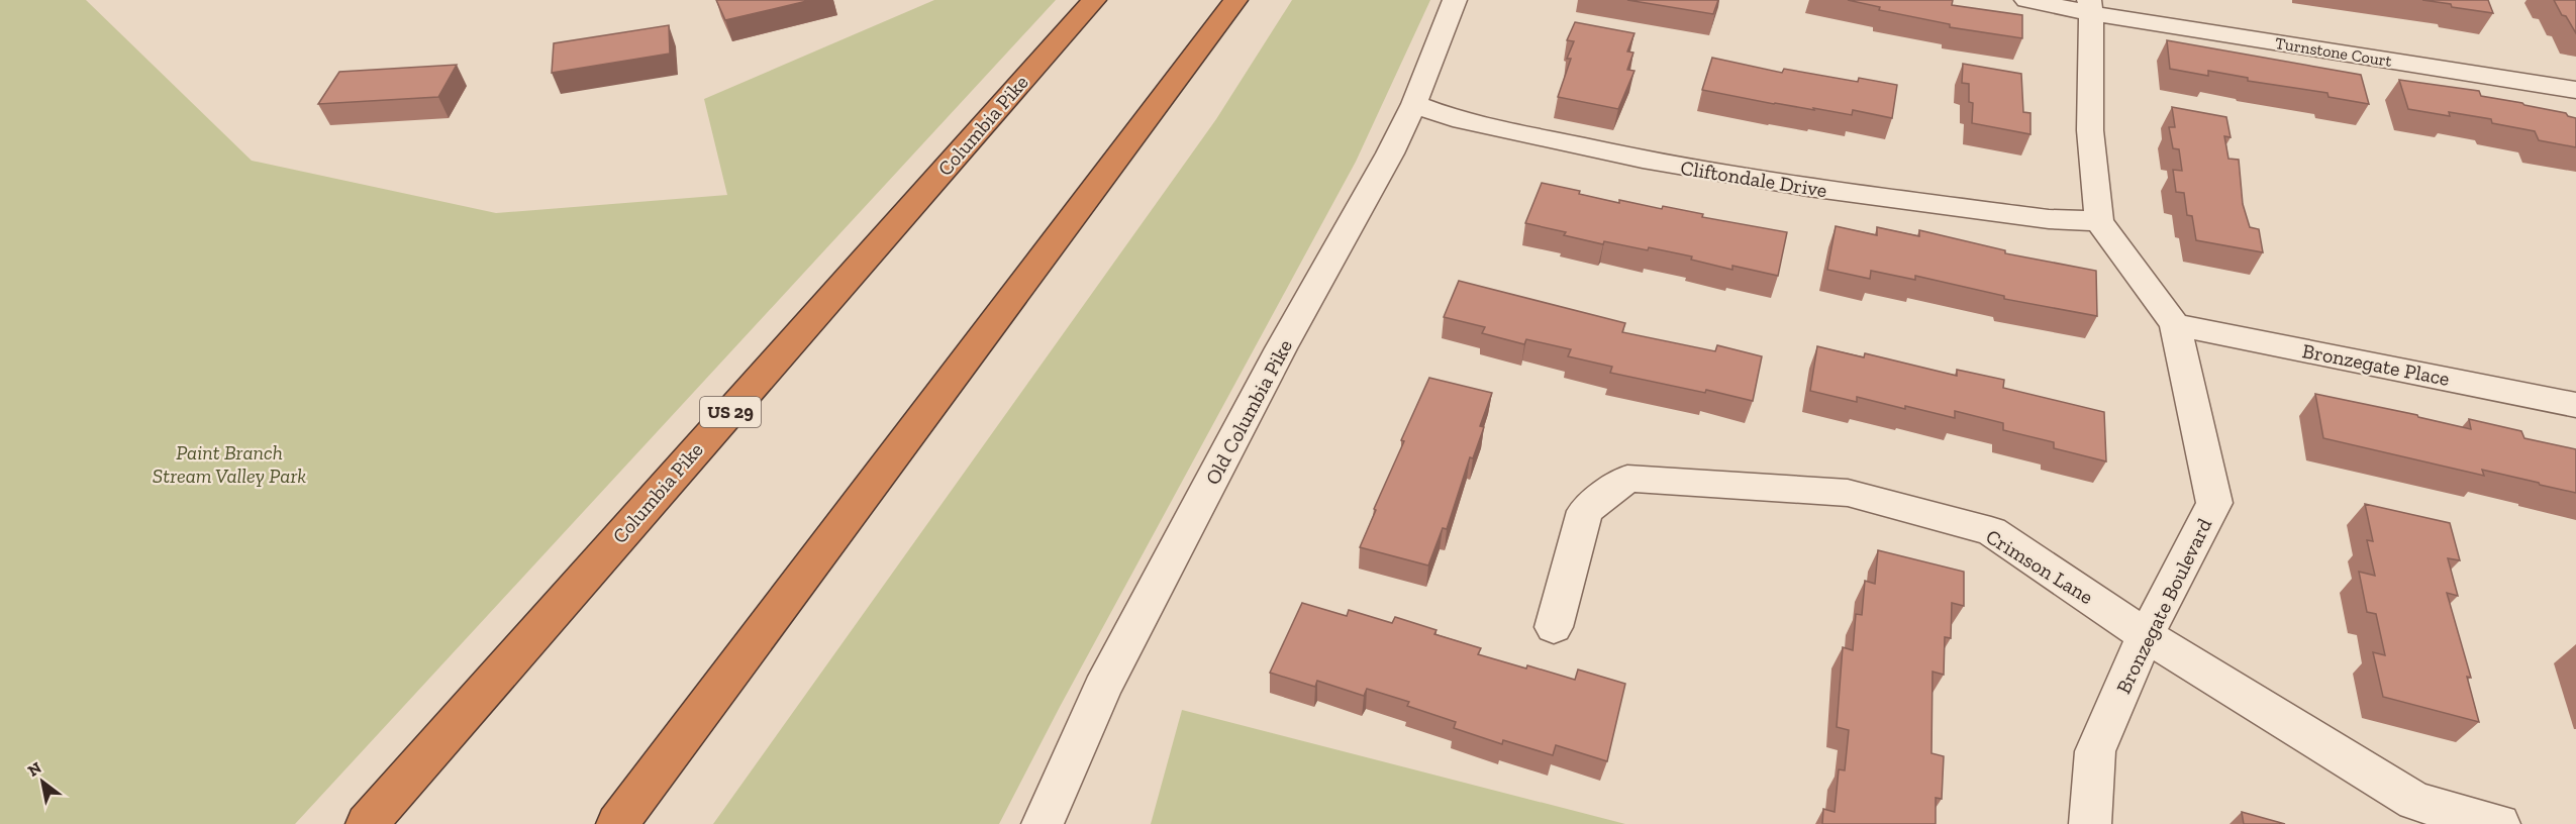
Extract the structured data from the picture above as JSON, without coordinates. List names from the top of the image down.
{
  "streets": {
    "highway": ["Columbia Pike", "US 29"],
    "street": [
      "Turnstone Court",
      "Cliftondale Drive",
      "Bronzegate Place",
      "Old Columbia Pike",
      "Crimson Lane",
      "Bronzegate Boulevard"
    ]
  },
  "crossings": [
    ["Cliftondale Drive", "Old Columbia Pike"],
    ["Cliftondale Drive", "Bronzegate Boulevard"],
    ["Bronzegate Place", "Bronzegate Boulevard"],
    ["Crimson Lane", "Bronzegate Boulevard"]
  ],
  "parks": ["Paint Branch Stream Valley Park"],
  "north": "top left"
}
